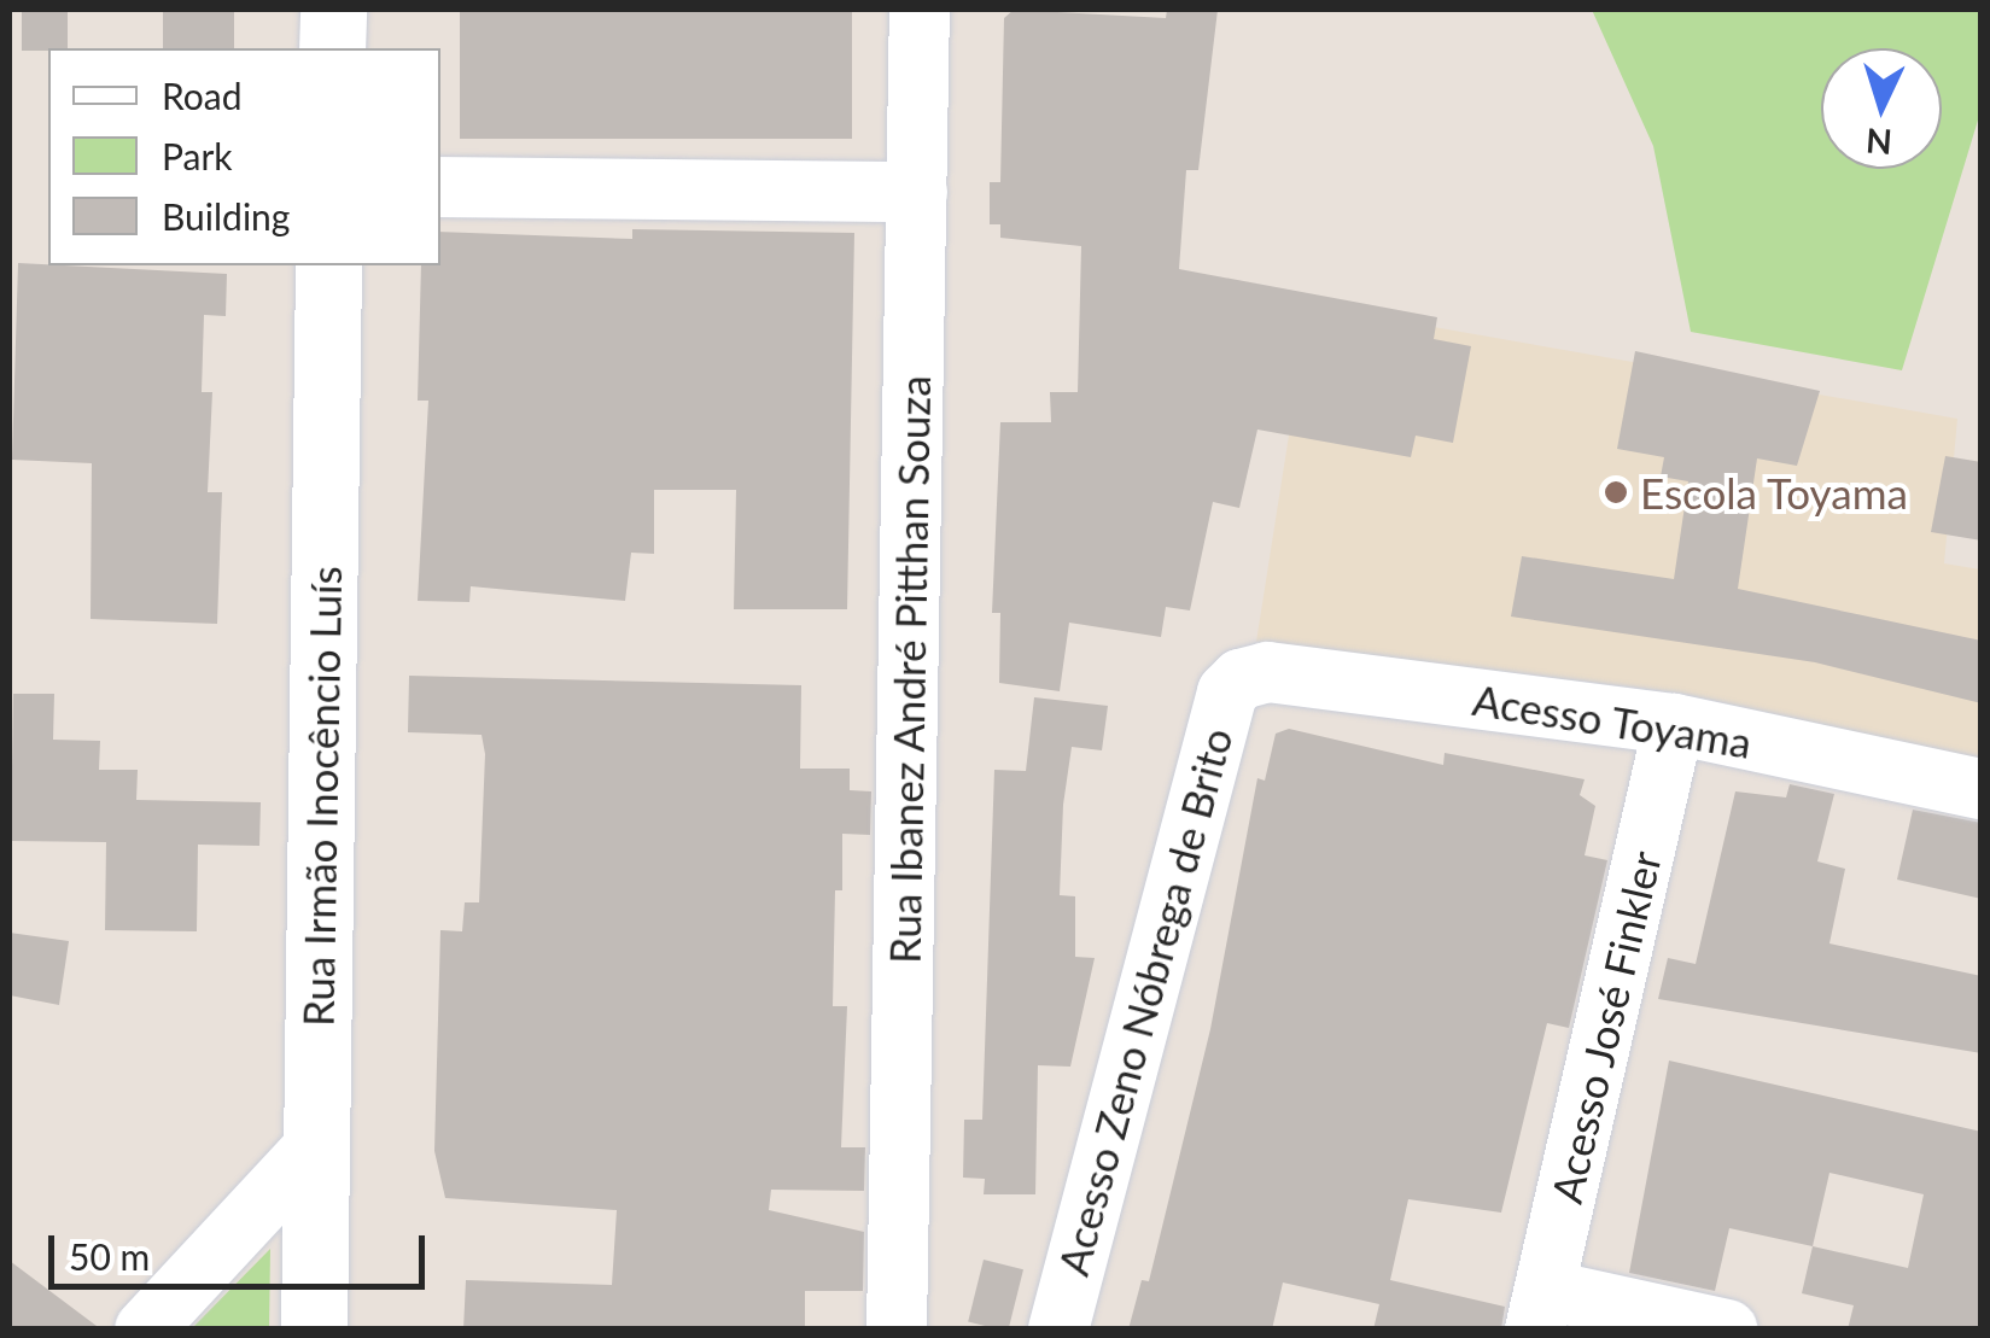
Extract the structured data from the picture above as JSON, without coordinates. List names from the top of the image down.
{
  "streets": {
    "street": [
      "Rua Ibanez André Pitthan Souza",
      "Acesso Toyama",
      "Rua Irmão Inocêncio Luís",
      "Acesso Zeno Nóbrega de Brito",
      "Acesso José Finkler"
    ]
  },
  "crossings": [
    ["Acesso Toyama", "Acesso Zeno Nóbrega de Brito"],
    ["Acesso Toyama", "Acesso José Finkler"]
  ],
  "places": ["Escola Toyama"],
  "legend": ["Road", "Park", "Building"],
  "scale_bar": "50 m",
  "north": "bottom"
}
